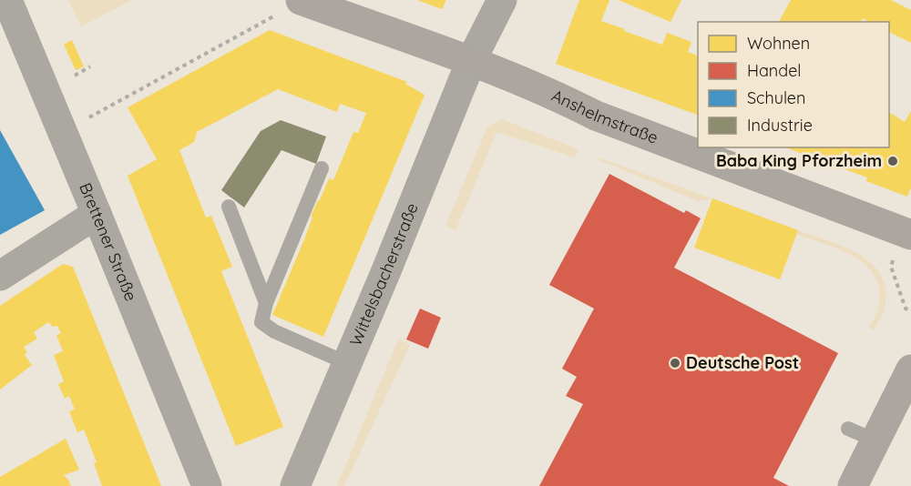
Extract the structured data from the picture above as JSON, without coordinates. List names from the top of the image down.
{
  "streets": {
    "main road": ["Anshelmstraße"],
    "street": ["Brettener Straße", "Wittelsbacherstraße"]
  },
  "crossings": [
    ["Anshelmstraße", "Wittelsbacherstraße"]
  ],
  "places": ["Baba King Pforzheim", "Deutsche Post"],
  "legend": [
    "Wohnen",
    "Handel",
    "Schulen",
    "Industrie"
  ]
}
